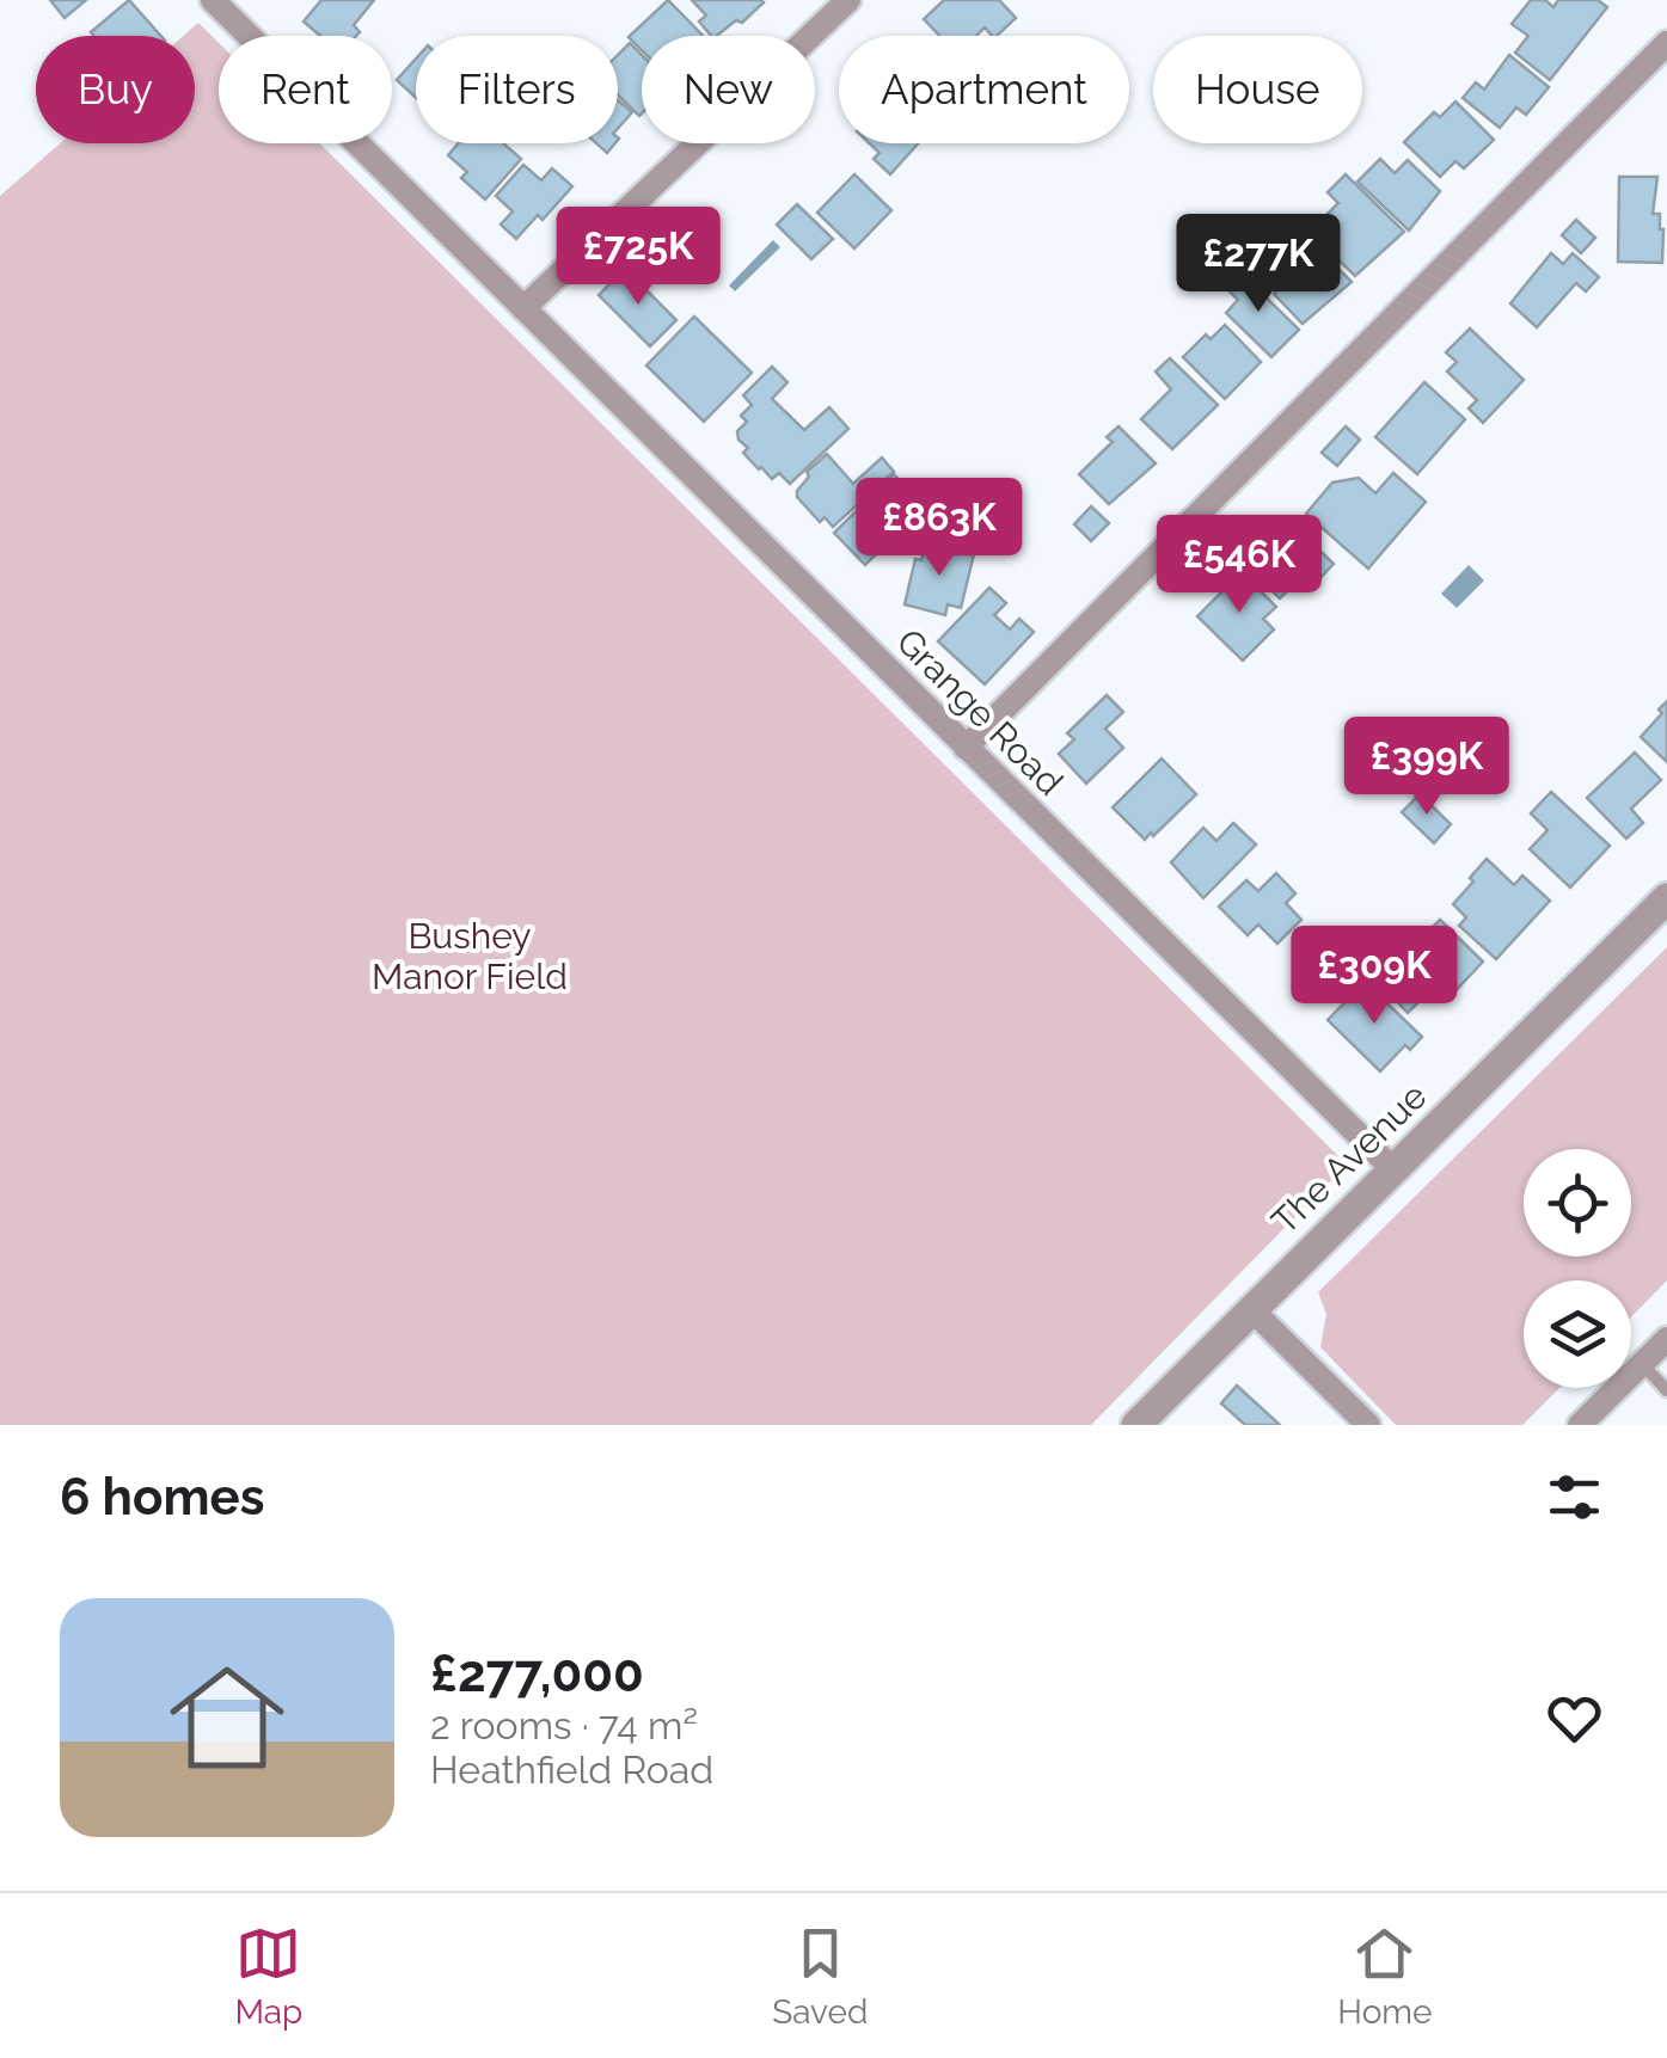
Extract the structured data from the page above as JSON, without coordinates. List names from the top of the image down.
{
  "streets": {
    "street": ["Grange Road", "The Avenue"]
  },
  "crossings": [
    ["Grange Road", "The Avenue"]
  ],
  "parks": ["Bushey Manor Field"],
  "page": {
    "chip": [
      "Buy",
      "Rent",
      "Filters",
      "New",
      "Apartment",
      "House"
    ],
    "price": [
      "£725K",
      "£277K",
      "£863K",
      "£546K",
      "£399K",
      "£309K"
    ],
    "heading": "6 homes",
    "list": [
      {
        "name": "£277,000",
        "note": "2 rooms · 74 m² · Heathfield Road"
      }
    ],
    "tabs": ["Map", "Saved", "Home"]
  }
}
